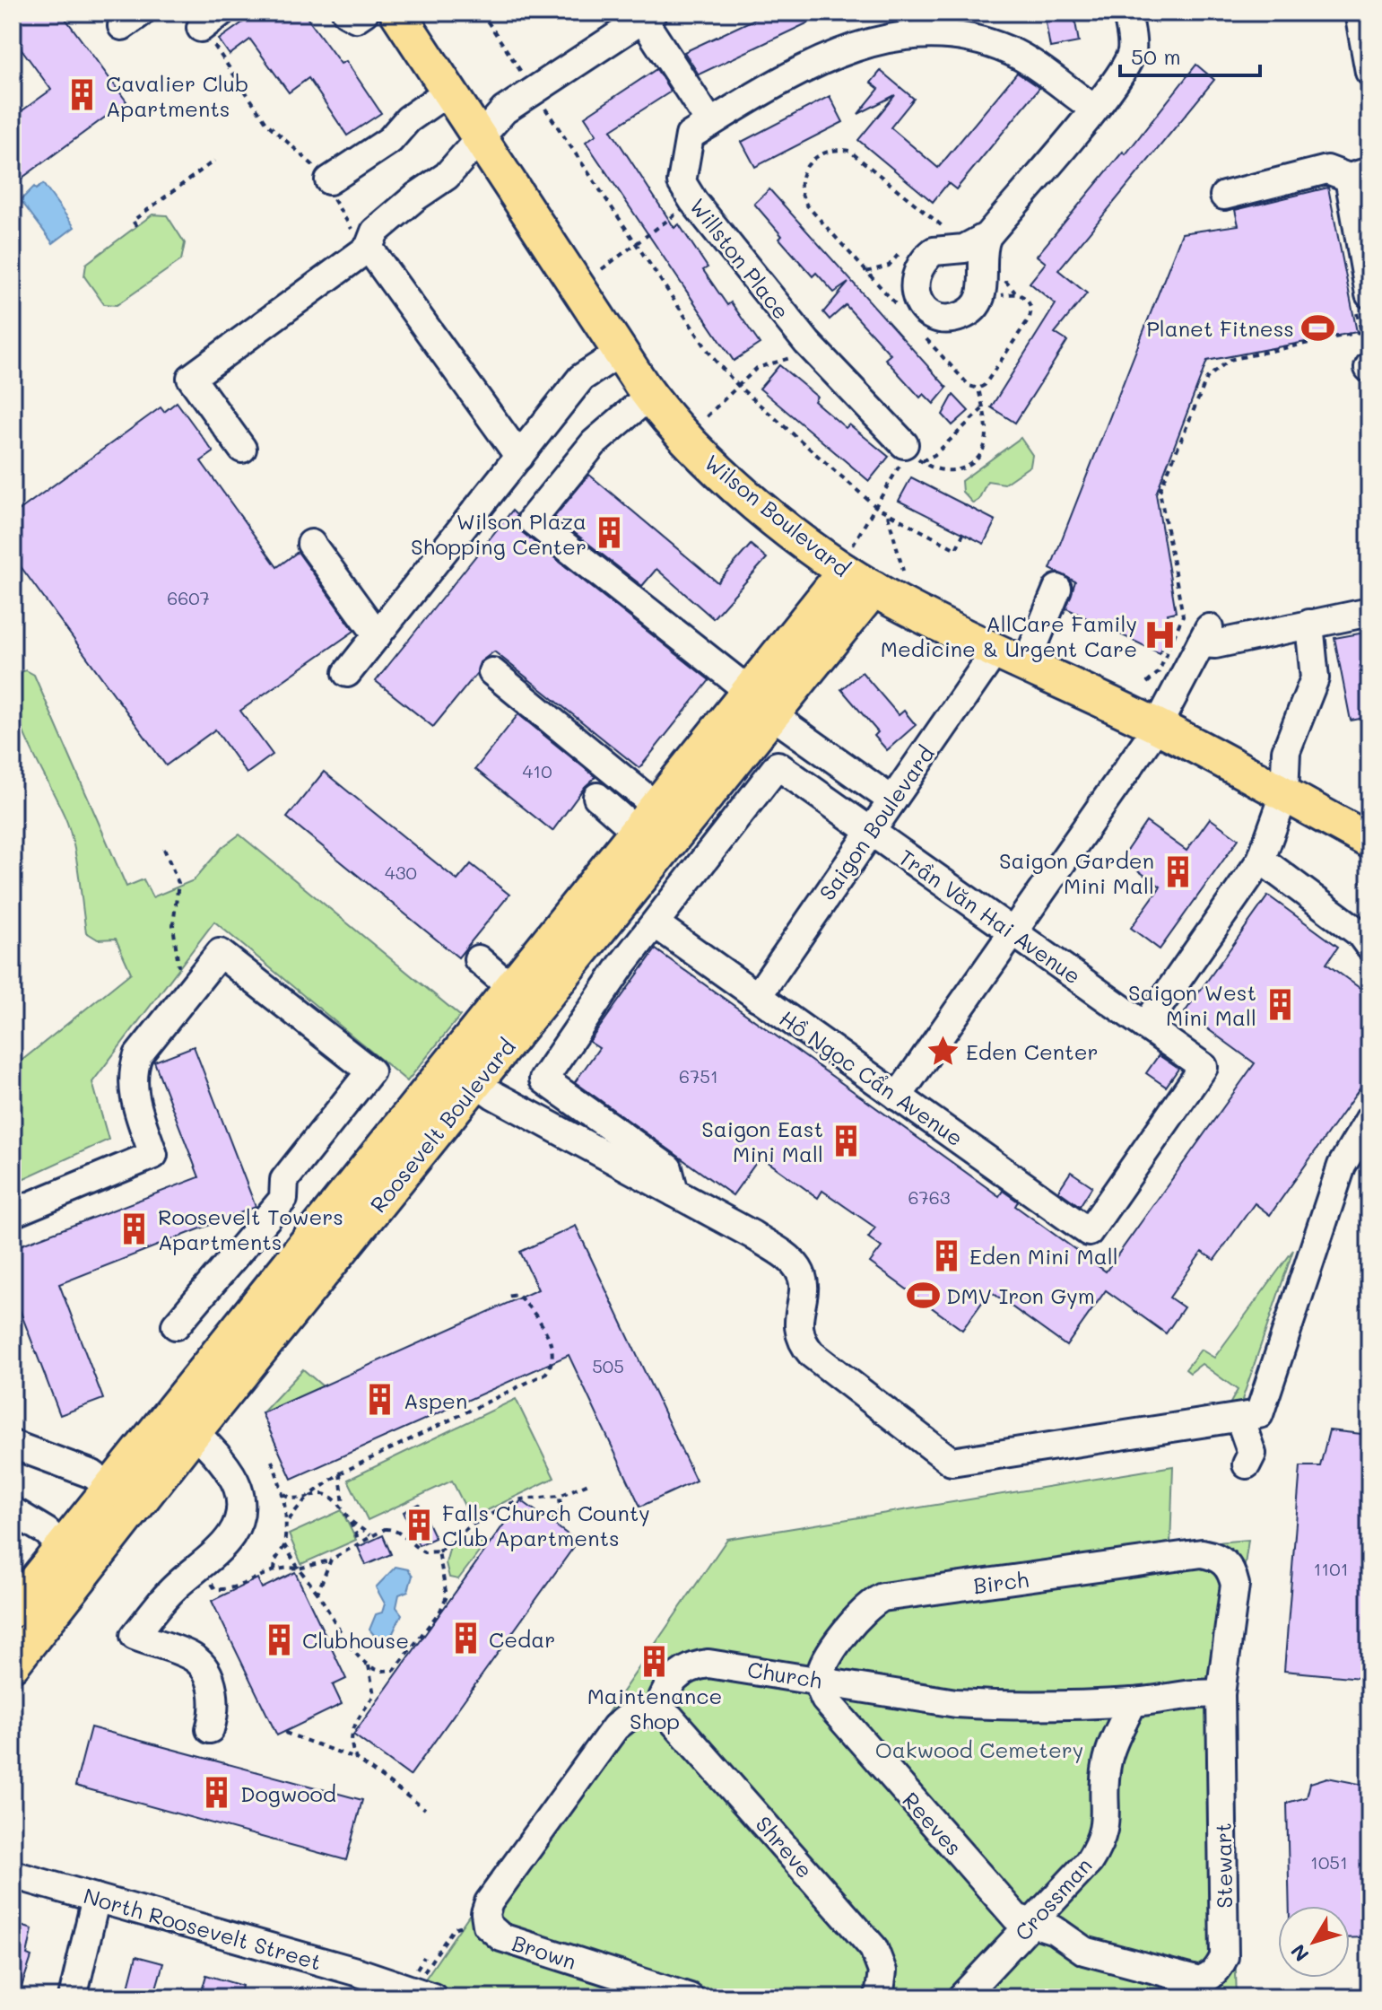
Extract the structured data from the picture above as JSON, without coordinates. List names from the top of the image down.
{
  "streets": {
    "main road": ["Wilson Boulevard", "Roosevelt Boulevard"],
    "street": [
      "Willston Place",
      "Saigon Boulevard",
      "Trần Văn Hai Avenue",
      "Hồ Ngọc Cẩn Avenue",
      "Birch",
      "Church",
      "Reeves",
      "Shreve",
      "Stewart",
      "Crossman",
      "North Roosevelt Street",
      "Brown"
    ]
  },
  "crossings": [
    ["Wilson Boulevard", "Saigon Boulevard"],
    ["Wilson Boulevard", "Roosevelt Boulevard"],
    ["Saigon Boulevard", "Trần Văn Hai Avenue"],
    ["Saigon Boulevard", "Hồ Ngọc Cẩn Avenue"],
    ["Trần Văn Hai Avenue", "Hồ Ngọc Cẩn Avenue"],
    ["Birch", "Church"],
    ["Birch", "Reeves"],
    ["Birch", "Stewart"],
    ["Church", "Reeves"],
    ["Church", "Shreve"],
    ["Church", "Stewart"],
    ["Church", "Crossman"],
    ["Reeves", "Stewart"],
    ["Reeves", "Crossman"],
    ["Stewart", "Crossman"]
  ],
  "parks": ["Oakwood Cemetery"],
  "places": {
    "building": [
      "Cavalier Club Apartments",
      "Wilson Plaza Shopping Center",
      "Saigon Garden Mini Mall",
      "Saigon West Mini Mall",
      "Saigon East Mini Mall",
      "Roosevelt Towers Apartments",
      "Eden Mini Mall",
      "Aspen",
      "Falls Church County Club Apartments",
      "Cedar",
      "Clubhouse",
      "Maintenance Shop",
      "Dogwood"
    ],
    "sports": ["Planet Fitness", "DMV Iron Gym"],
    "hospital": ["AllCare Family Medicine & Urgent Care"],
    "place": ["Eden Center"]
  },
  "house_numbers": [
    "6607",
    "410",
    "430",
    "6751",
    "6763",
    "505",
    "1101",
    "1051"
  ],
  "scale_bar": "50 m",
  "north": "bottom left"
}
